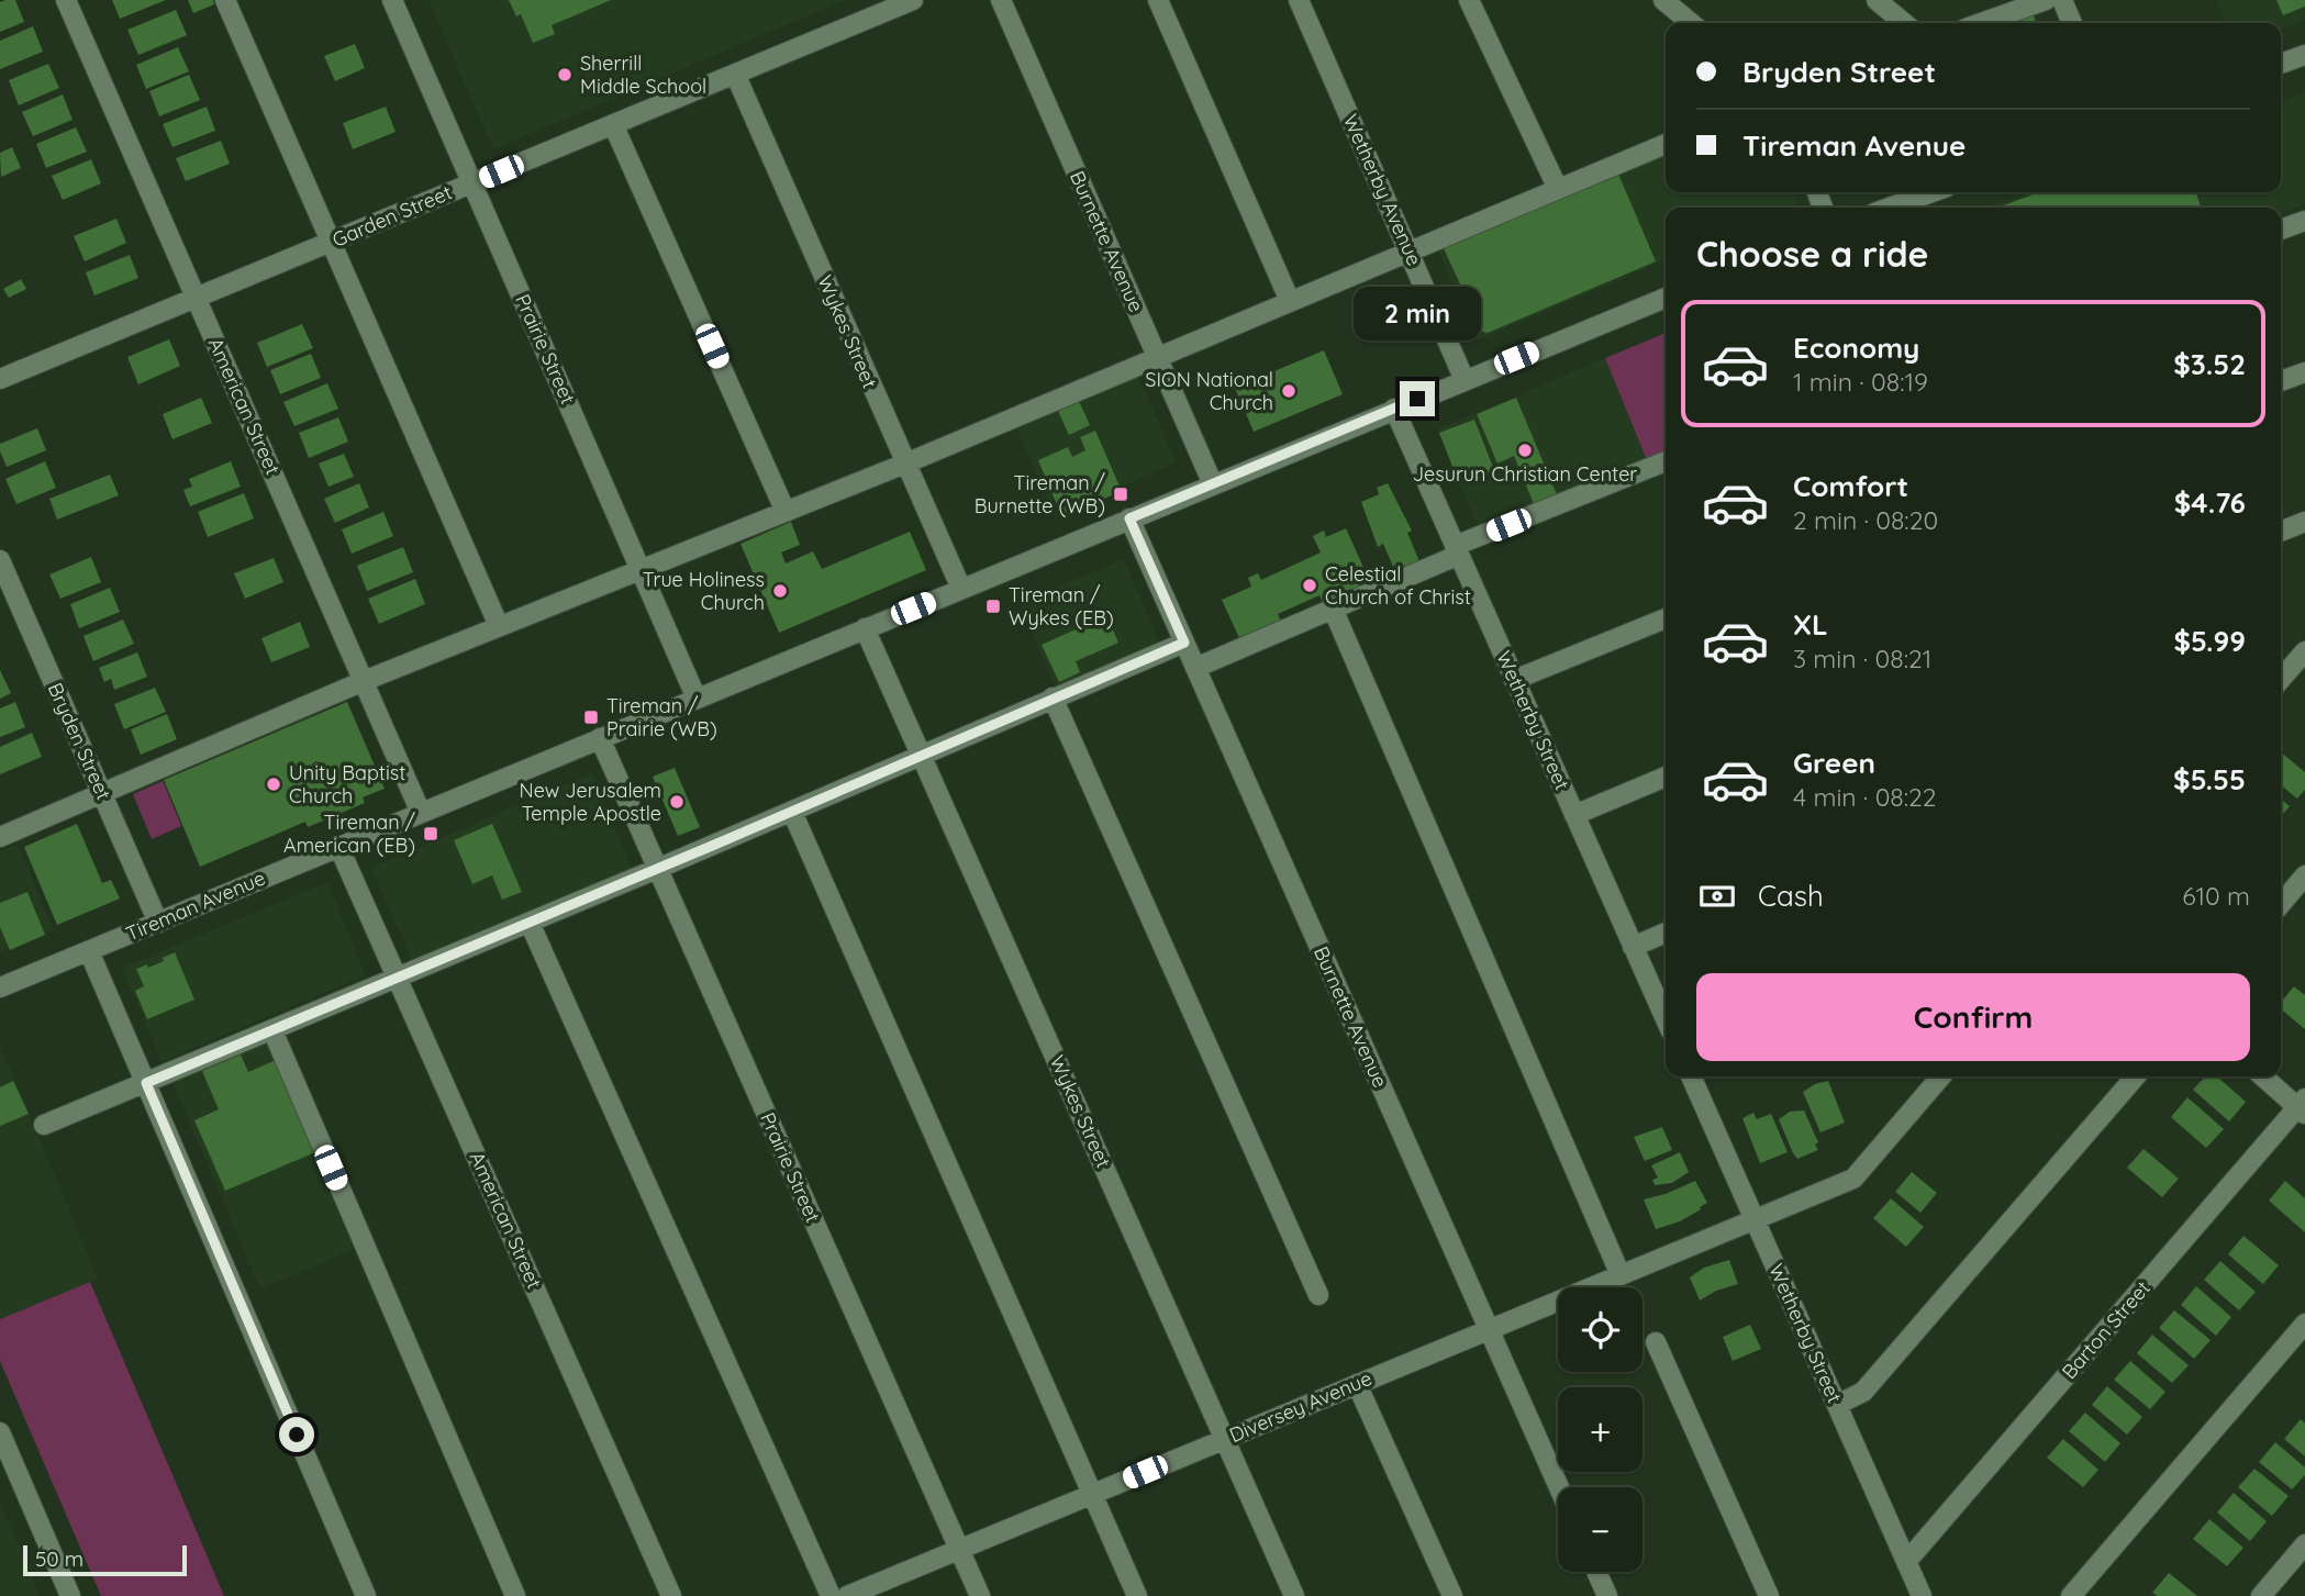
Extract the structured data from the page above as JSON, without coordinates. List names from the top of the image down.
{
  "streets": {
    "street": [
      "Wetherby Avenue",
      "Garden Street",
      "Burnette Avenue",
      "Wykes Street",
      "Prairie Street",
      "American Street",
      "Wetherby Street",
      "Bryden Street",
      "Tireman Avenue",
      "Barton Street",
      "Diversey Avenue"
    ]
  },
  "crossings": [
    ["Wetherby Avenue", "Tireman Avenue"],
    ["Garden Street", "Wykes Street"],
    ["Garden Street", "Prairie Street"],
    ["Garden Street", "American Street"],
    ["Burnette Avenue", "Tireman Avenue"],
    ["Burnette Avenue", "Diversey Avenue"],
    ["Wykes Street", "Tireman Avenue"],
    ["Wykes Street", "Diversey Avenue"],
    ["Prairie Street", "Tireman Avenue"],
    ["Prairie Street", "Diversey Avenue"],
    ["American Street", "Tireman Avenue"],
    ["Wetherby Street", "Tireman Avenue"],
    ["Wetherby Street", "Barton Street"],
    ["Wetherby Street", "Diversey Avenue"],
    ["Bryden Street", "Tireman Avenue"]
  ],
  "places": {
    "other": [
      "Sherrill Middle School",
      "SION National Church",
      "Jesurun Christian Center",
      "Celestial Church of Christ",
      "True Holiness Church",
      "Unity Baptist Church",
      "New Jerusalem Temple Apostle"
    ],
    "transit": [
      "Tireman / Burnette (WB)",
      "Tireman / Wykes (EB)",
      "Tireman / Prairie (WB)",
      "Tireman / American (EB)"
    ]
  },
  "scale_bar": "50 m",
  "page": {
    "banner": ["Bryden Street", "Tireman Avenue"],
    "heading": "Choose a ride",
    "bubble": "2 min",
    "list": [
      {
        "name": "Economy",
        "note": "1 min · 08:19",
        "value": "$3.52"
      },
      {
        "name": "Comfort",
        "note": "2 min · 08:20",
        "value": "$4.76"
      },
      {
        "name": "XL",
        "note": "3 min · 08:21",
        "value": "$5.99"
      },
      {
        "name": "Green",
        "note": "4 min · 08:22",
        "value": "$5.55"
      }
    ],
    "pay": ["Cash", "610 m"],
    "buttons": "Confirm",
    "map_buttons": ["+", "−"],
    "scale": "50 m"
  }
}
